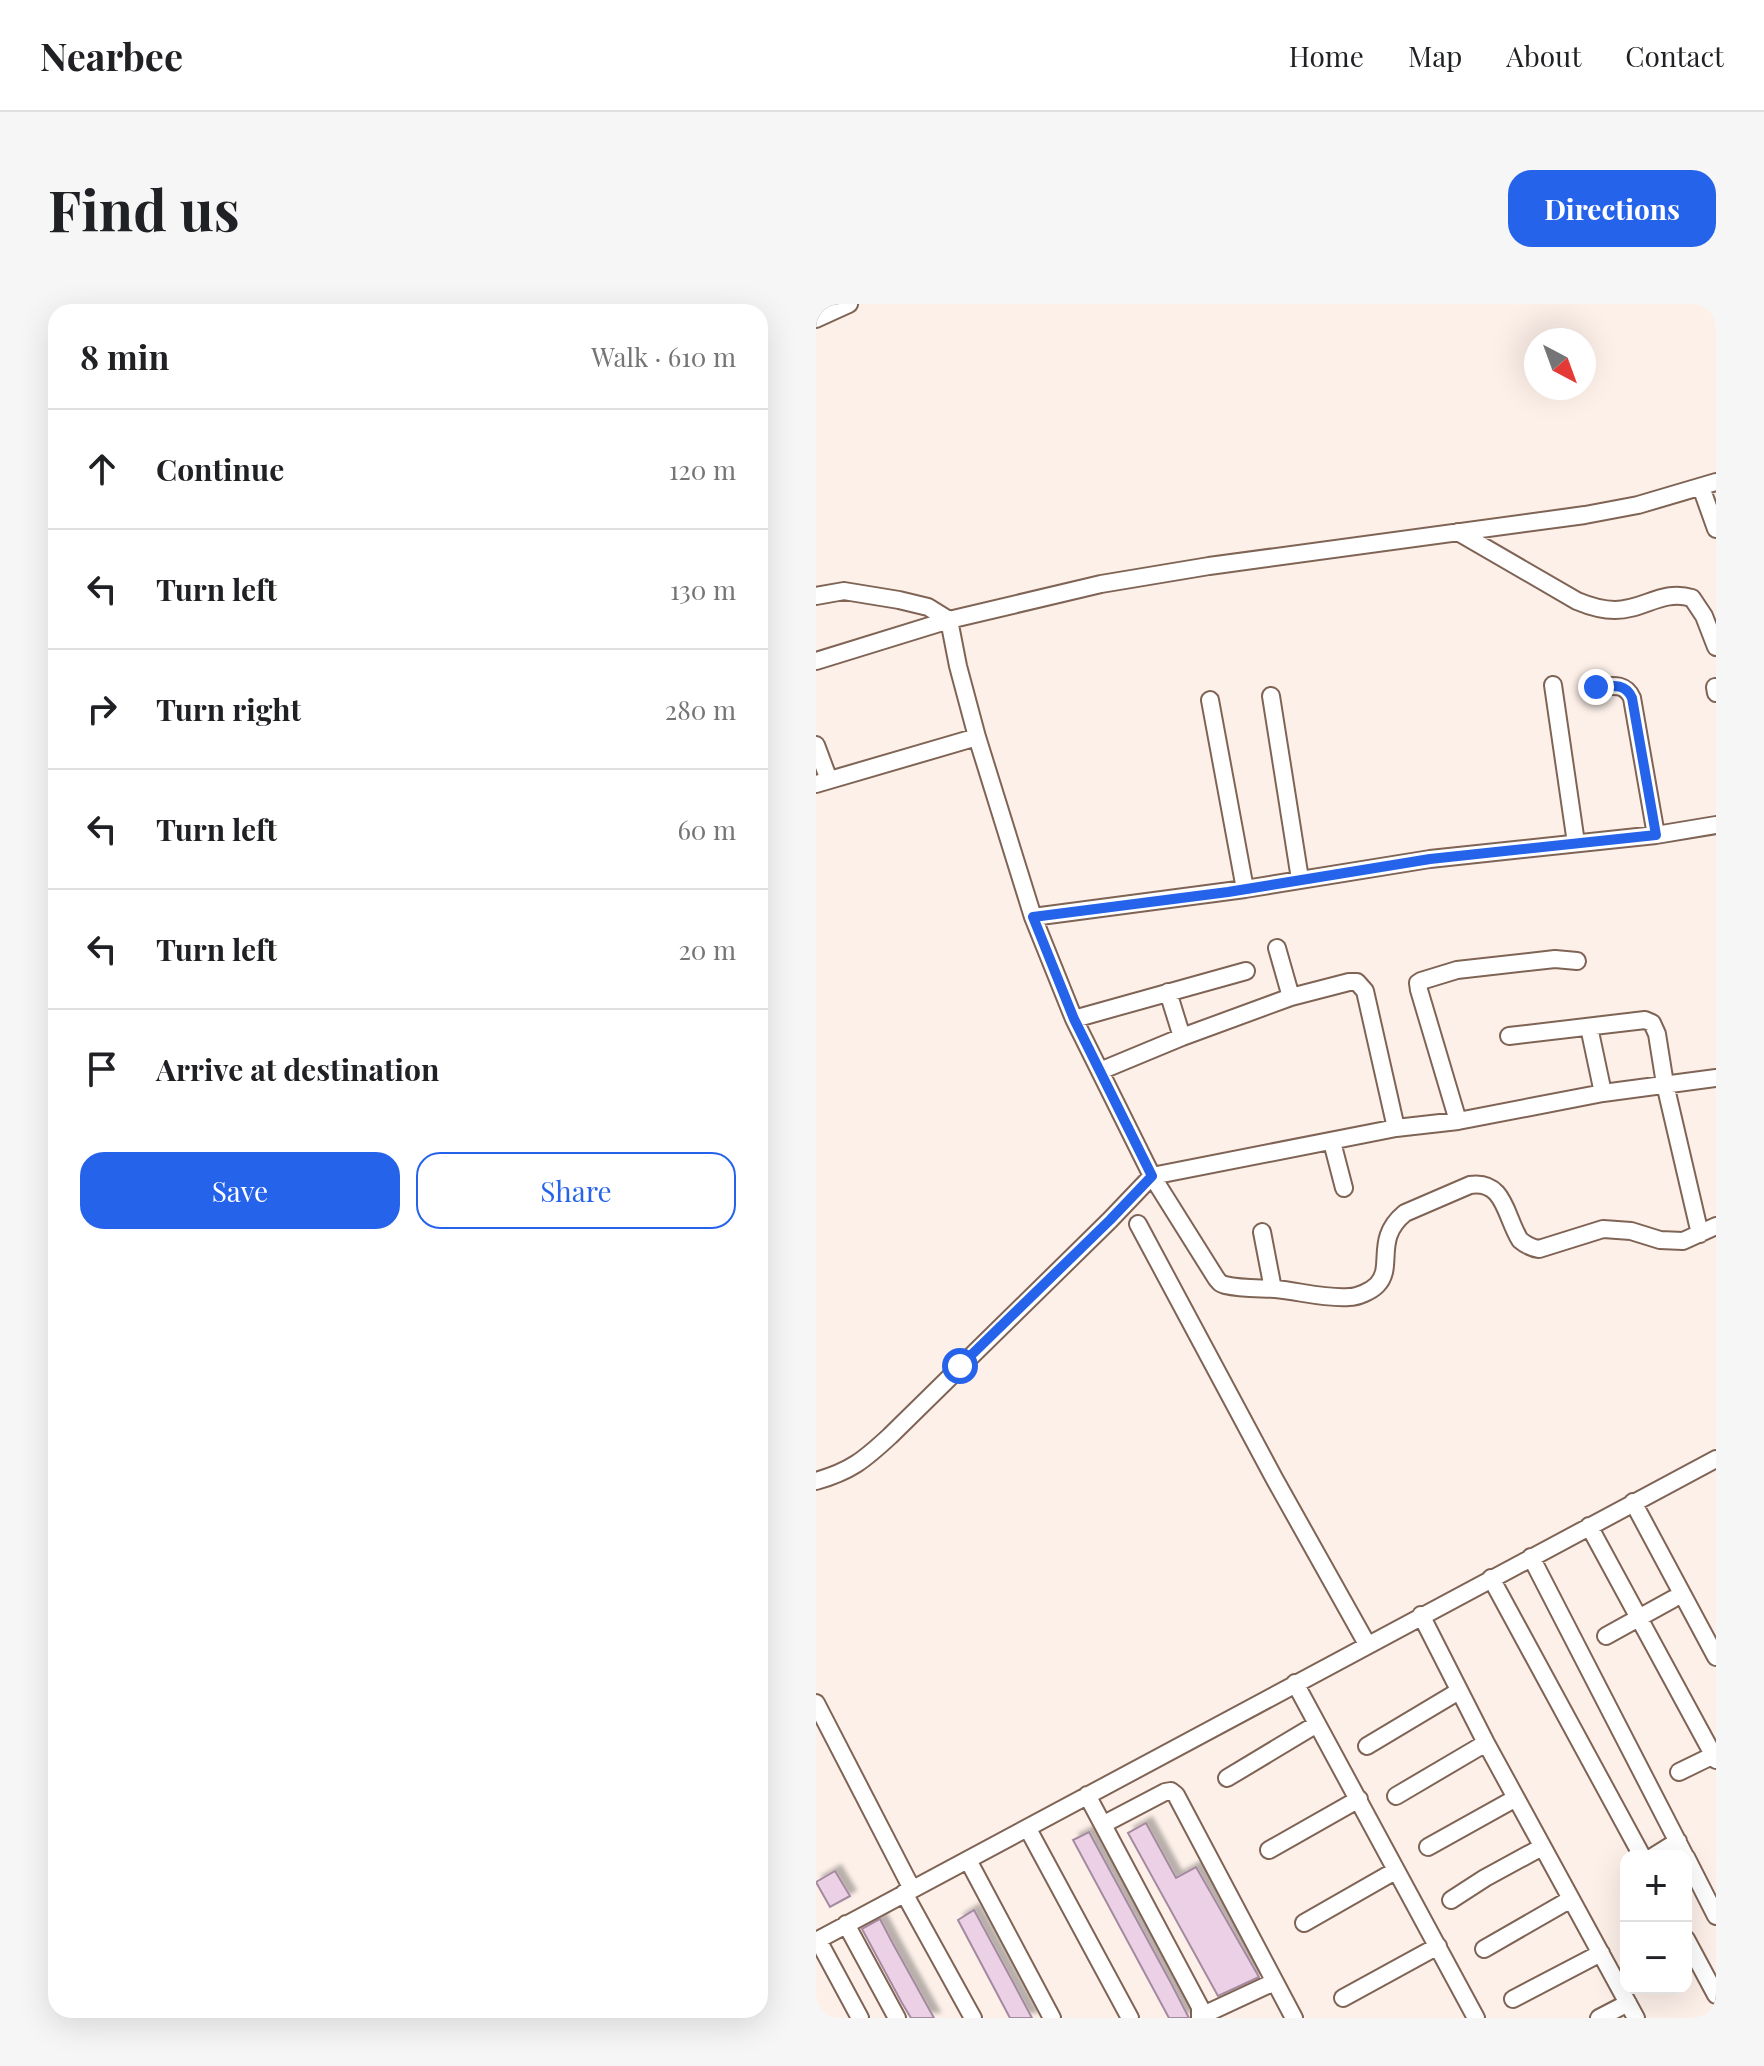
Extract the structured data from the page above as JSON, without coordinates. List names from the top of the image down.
{
  "north": "bottom right",
  "page": {
    "header": "Nearbee",
    "nav": [
      "Home",
      "Map",
      "About",
      "Contact"
    ],
    "buttons": [
      "Directions",
      ["Save", "Share"]
    ],
    "title": "Find us",
    "heading": ["8 min", "Walk · 610 m"],
    "list": [
      ["Continue", "120 m"],
      ["Turn left", "130 m"],
      ["Turn right", "280 m"],
      ["Turn left", "60 m"],
      ["Turn left", "20 m"],
      "Arrive at destination"
    ],
    "map_buttons": ["+", "−"]
  }
}
